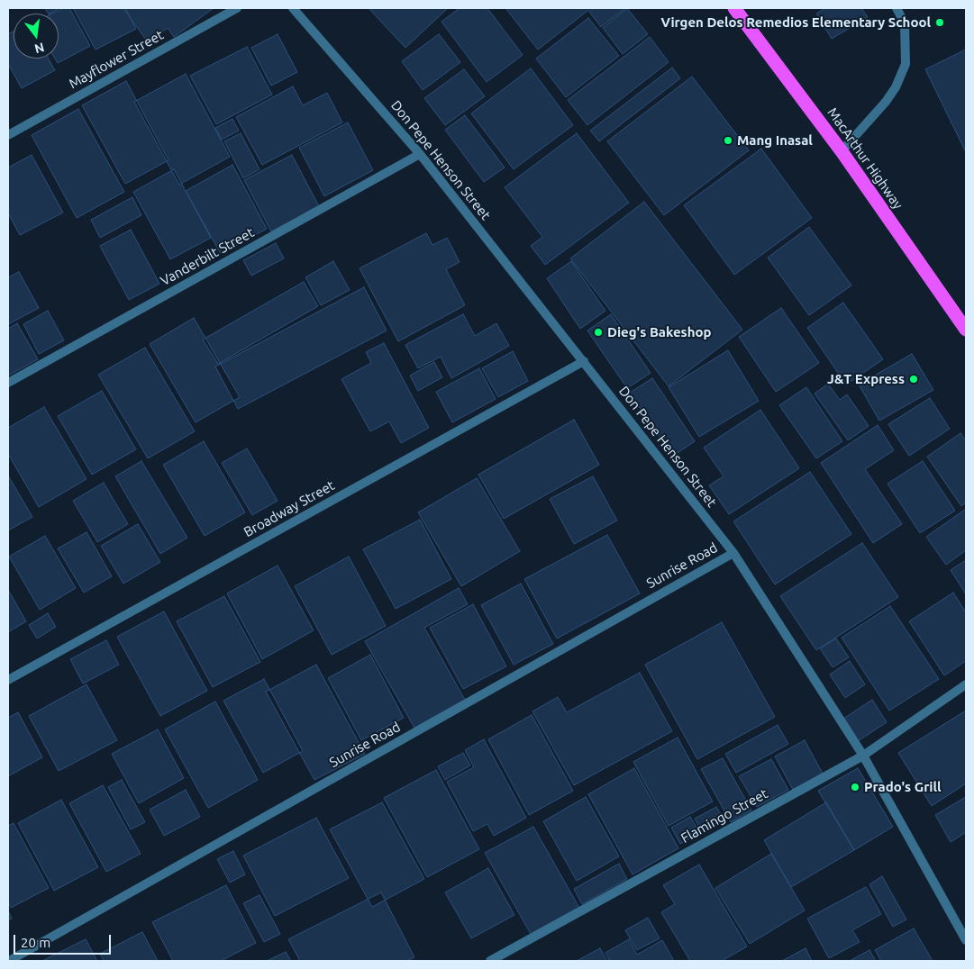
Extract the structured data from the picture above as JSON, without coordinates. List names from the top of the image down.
{
  "streets": {
    "highway": ["MacArthur Highway"],
    "street": [
      "Mayflower Street",
      "Don Pepe Henson Street",
      "Vanderbilt Street",
      "Broadway Street",
      "Sunrise Road",
      "Flamingo Street"
    ]
  },
  "crossings": [
    ["Don Pepe Henson Street", "Vanderbilt Street"],
    ["Don Pepe Henson Street", "Broadway Street"],
    ["Don Pepe Henson Street", "Sunrise Road"],
    ["Don Pepe Henson Street", "Flamingo Street"]
  ],
  "places": [
    "Virgen Delos Remedios Elementary School",
    "Mang Inasal",
    "Dieg's Bakeshop",
    "J&T Express",
    "Prado's Grill"
  ],
  "scale_bar": "20 m",
  "north": "bottom"
}
